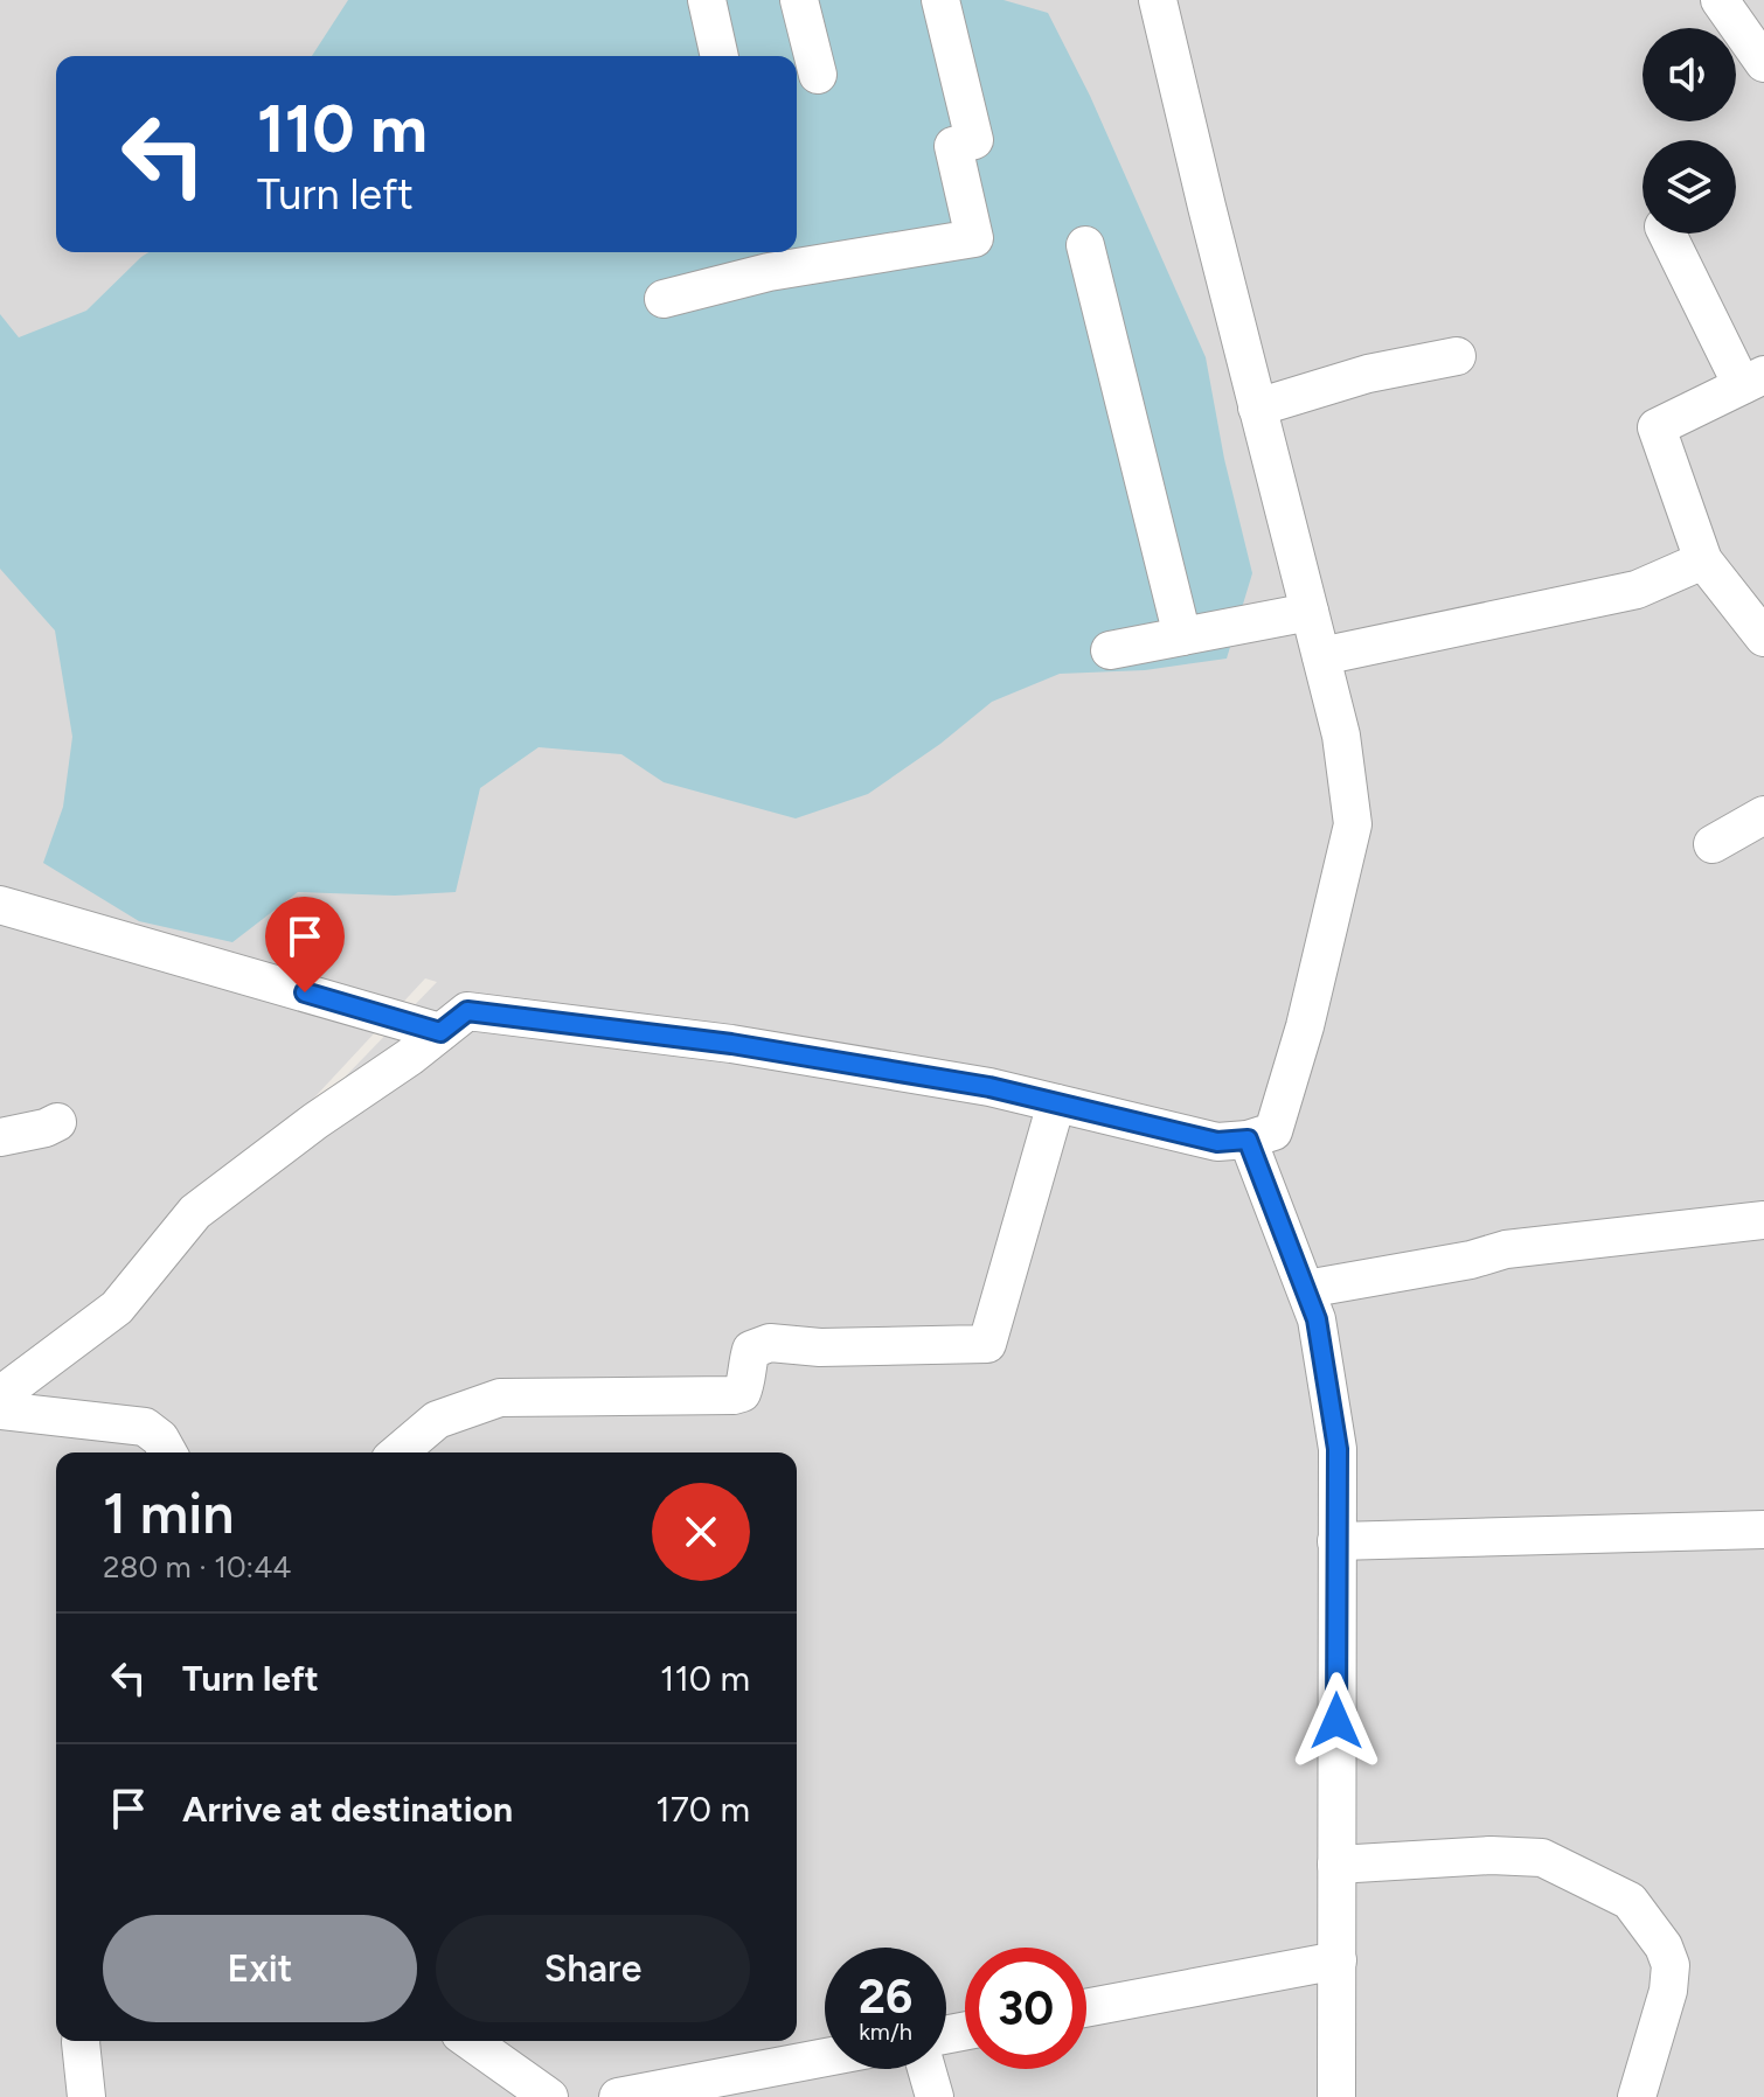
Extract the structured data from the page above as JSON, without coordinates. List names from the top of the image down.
{
  "page": {
    "turn": ["110 m", "Turn left"],
    "heading": ["1 min", "280 m · 10:44"],
    "list": [
      {
        "name": "Turn left",
        "value": "110 m"
      },
      {
        "name": "Arrive at destination",
        "value": "170 m"
      }
    ],
    "buttons": ["Exit", "Share"],
    "speed": "26 km/h",
    "limit": "30"
  }
}
